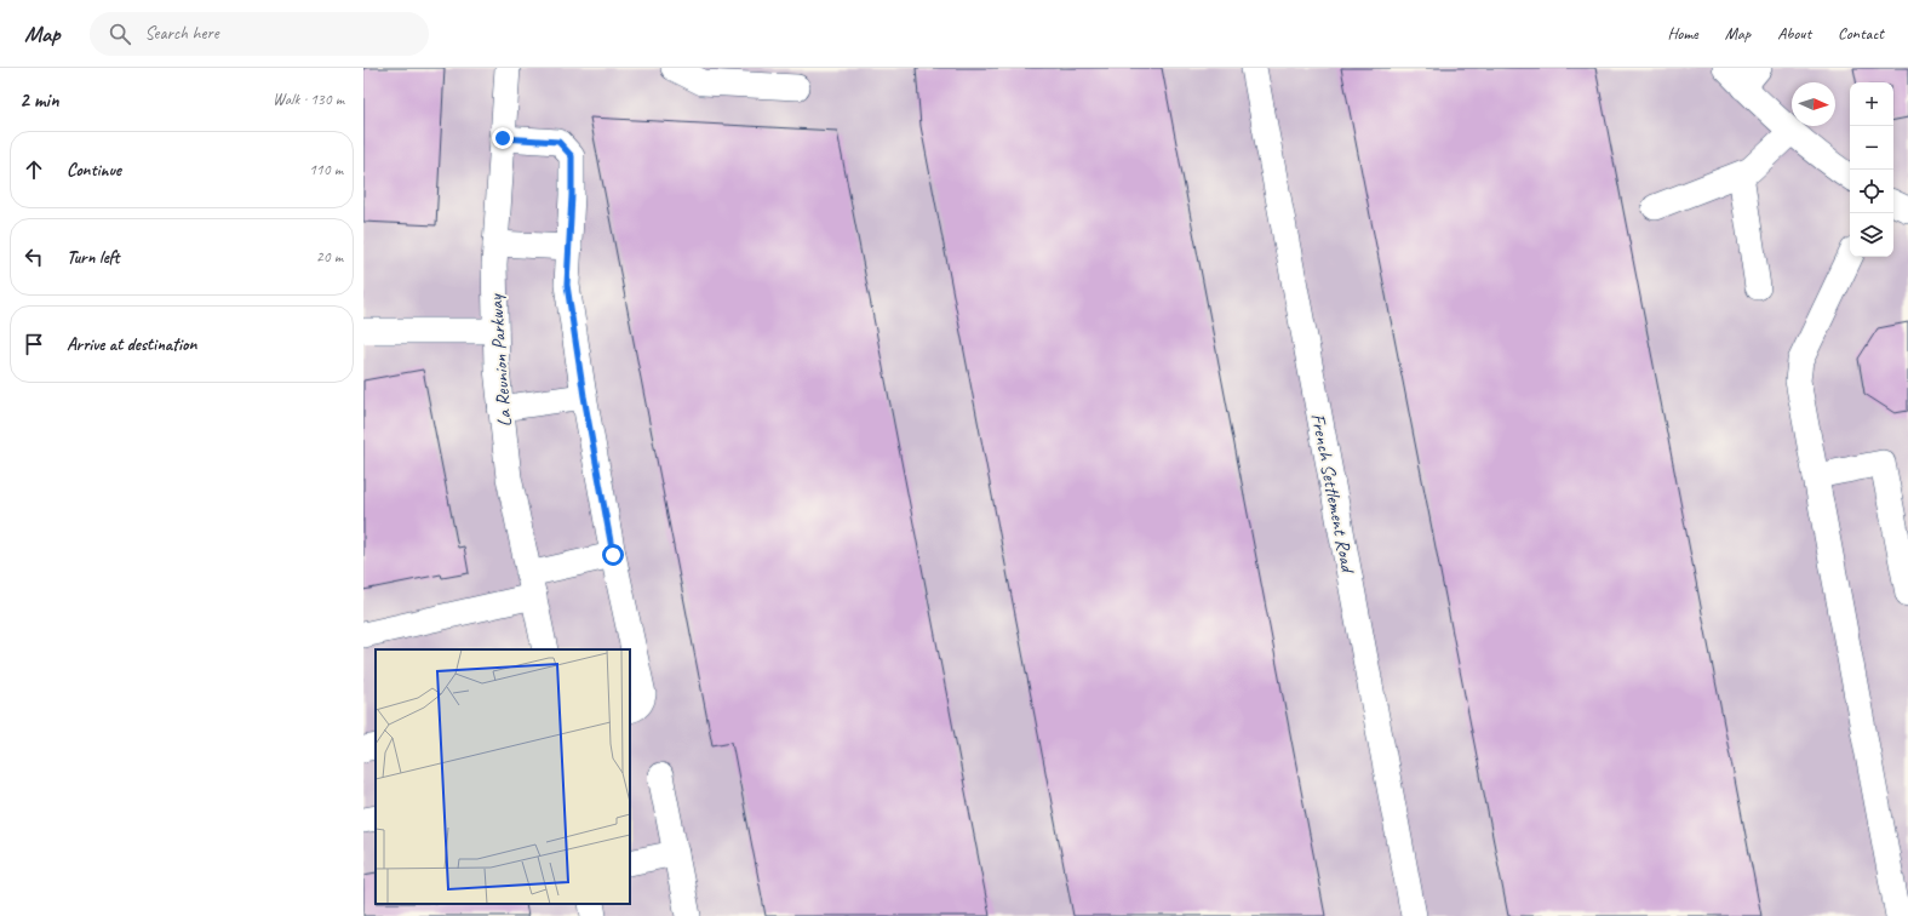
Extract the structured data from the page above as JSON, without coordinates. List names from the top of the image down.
{
  "streets": {
    "street": ["La Reunion Parkway", "French Settlement Road"]
  },
  "north": "right",
  "page": {
    "header": "Map",
    "search": "Search here",
    "nav": [
      "Home",
      "Map",
      "About",
      "Contact"
    ],
    "heading": ["2 min", "Walk · 130 m"],
    "map_buttons": ["+", "−"],
    "list": [
      ["Continue", "110 m"],
      ["Turn left", "20 m"],
      "Arrive at destination"
    ]
  }
}
